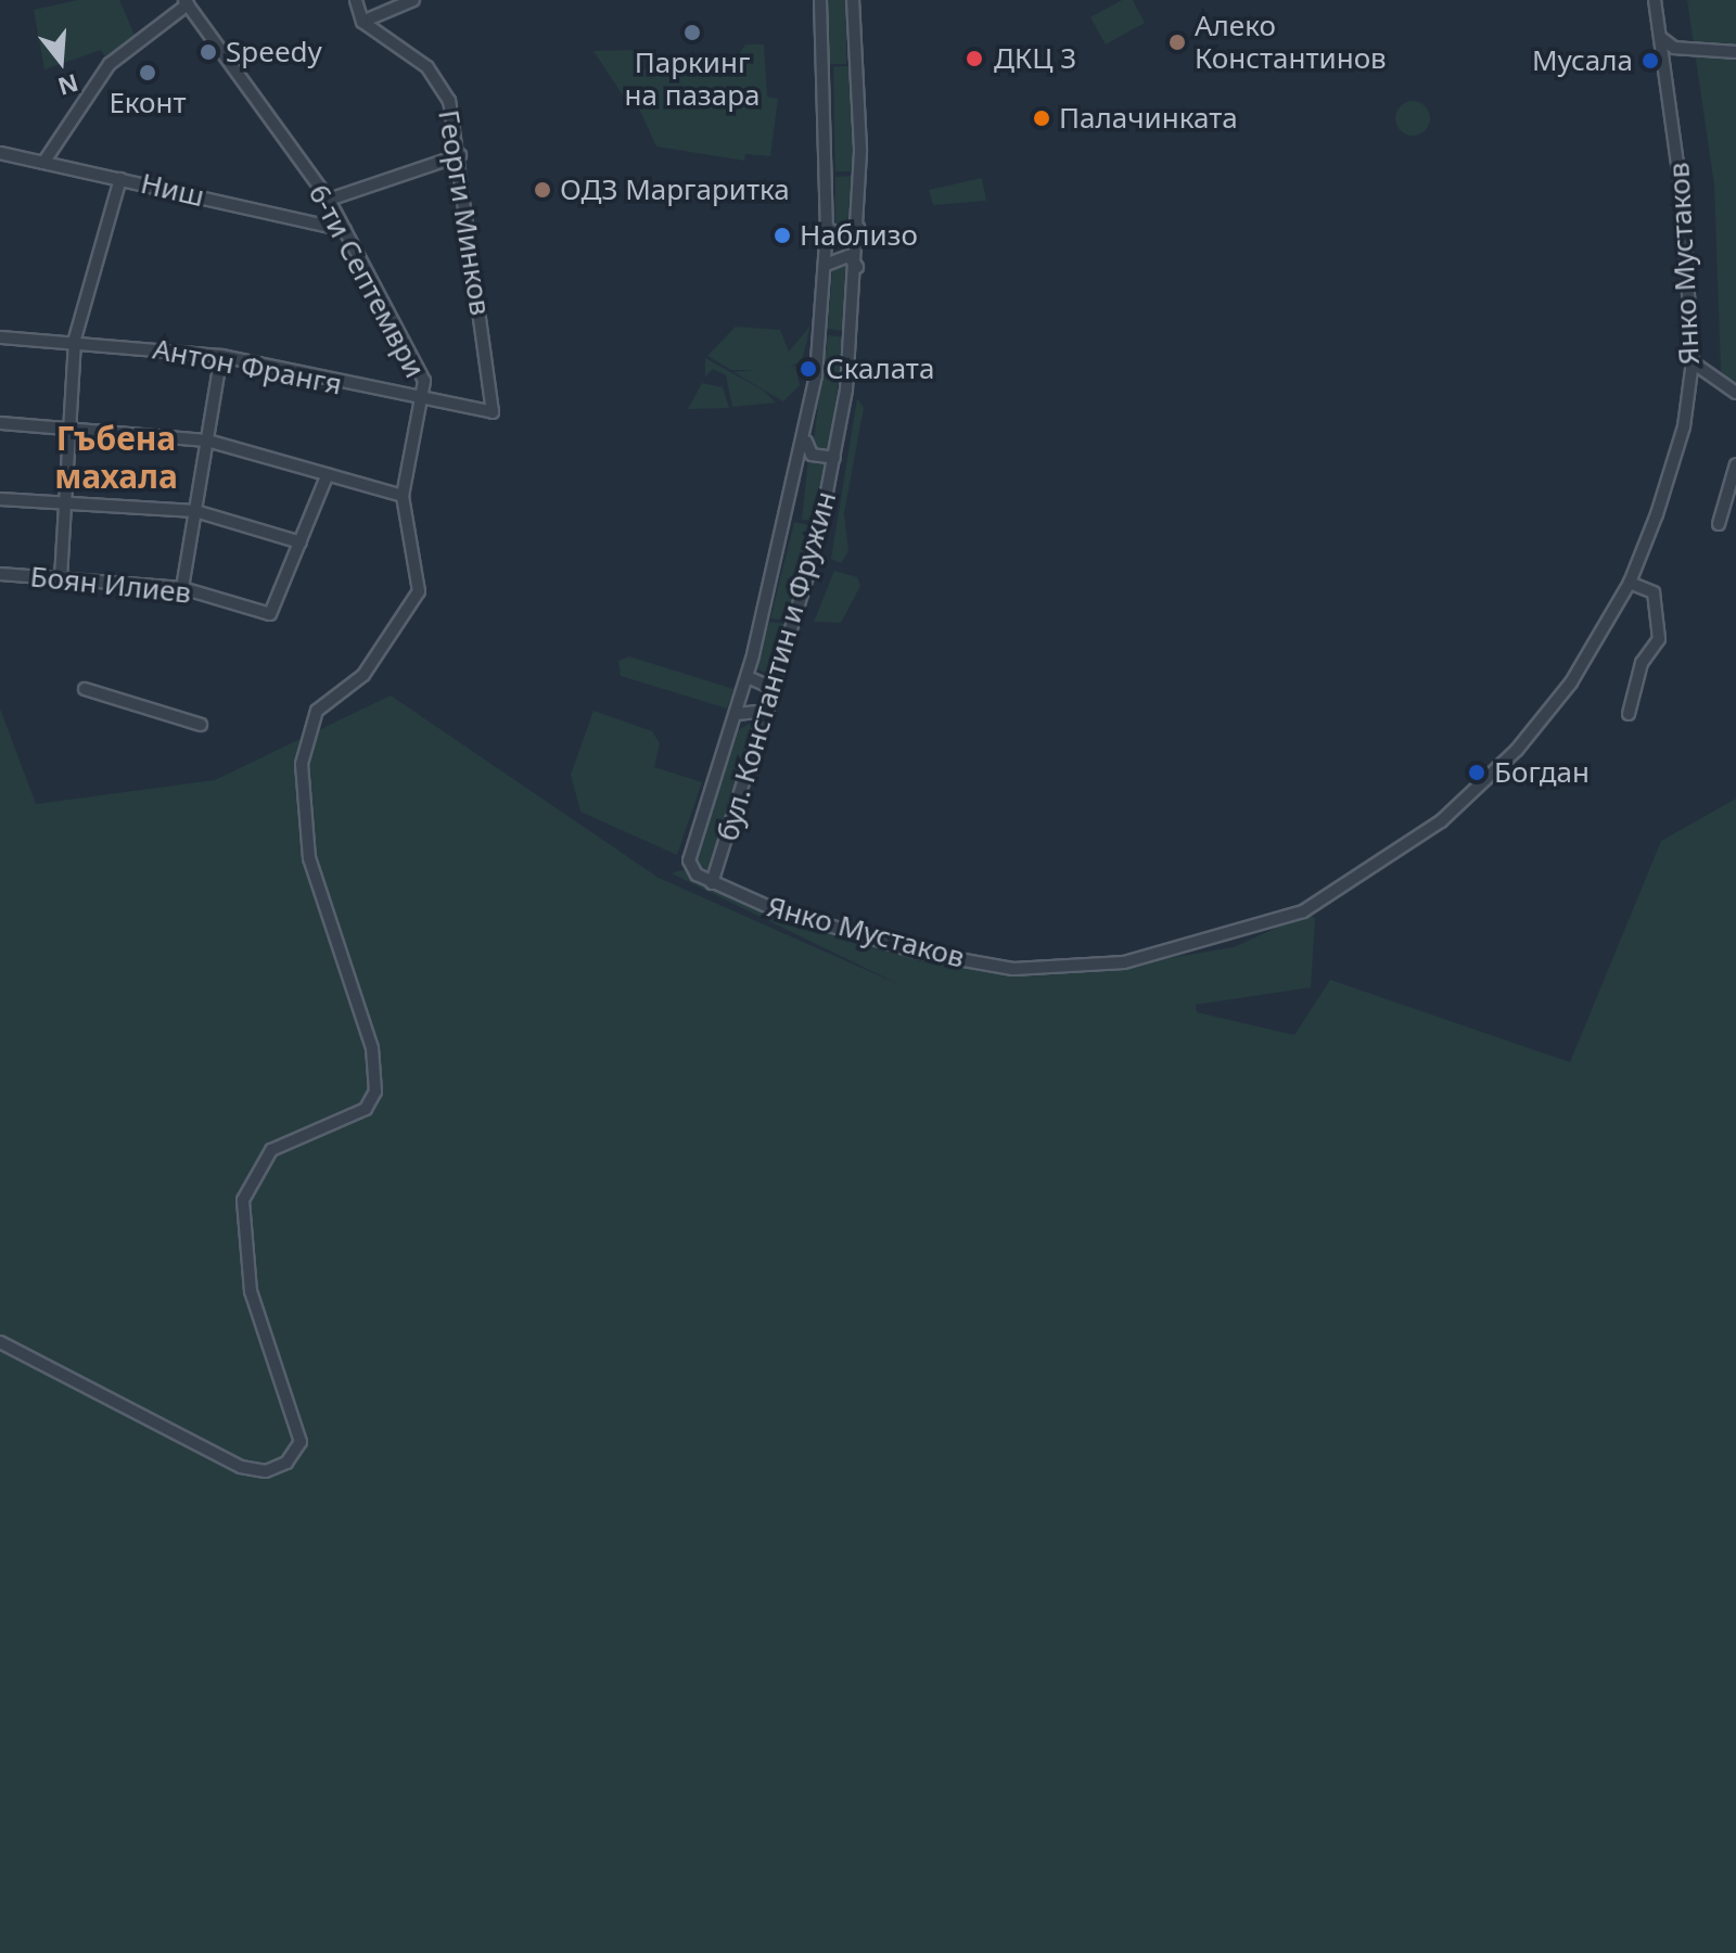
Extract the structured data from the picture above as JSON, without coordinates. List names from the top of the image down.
{
  "streets": {
    "street": [
      "Ниш",
      "Георги Минков",
      "Янко Мустаков",
      "6-ти Септември",
      "Антон Франгя",
      "Боян Илиев",
      "бул. Константин и Фружин"
    ]
  },
  "crossings": [
    ["Ниш", "6-ти Септември"],
    ["Георги Минков", "Антон Франгя"],
    ["Янко Мустаков", "бул. Константин и Фружин"],
    ["6-ти Септември", "Антон Франгя"]
  ],
  "districts": ["Гъбена махала"],
  "places": [
    "Паркинг на пазара",
    "Алеко Константинов",
    "Speedy",
    "ДКЦ 3",
    "Мусала",
    "Еконт",
    "Палачинката",
    "ОДЗ Маргаритка",
    "Наблизо",
    "Скалата",
    "Богдан"
  ],
  "north": "bottom"
}
